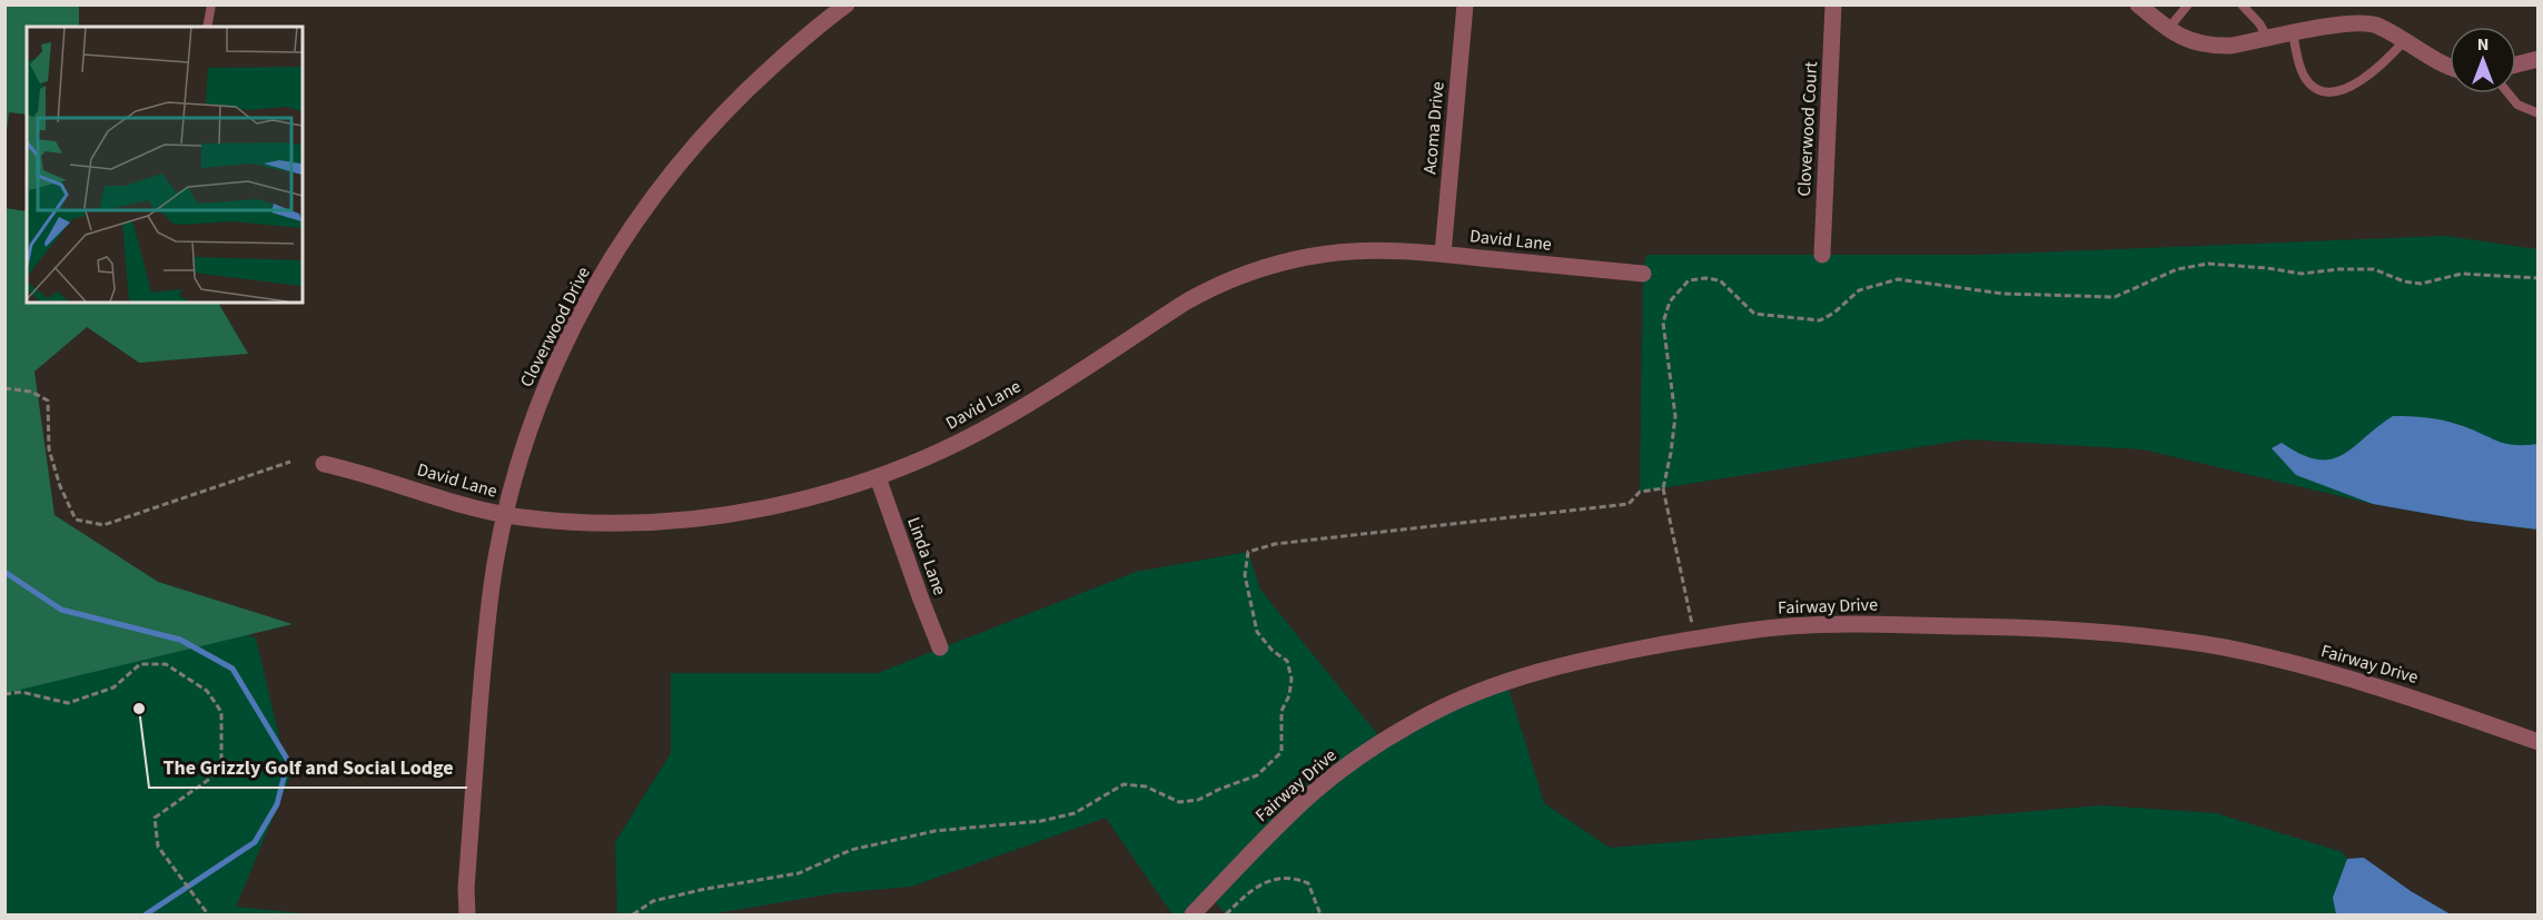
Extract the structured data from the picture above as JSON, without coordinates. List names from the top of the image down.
{
  "streets": {
    "street": [
      "Acoma Drive",
      "Cloverwood Court",
      "David Lane",
      "Cloverwood Drive",
      "Linda Lane",
      "Fairway Drive"
    ]
  },
  "crossings": [
    ["Acoma Drive", "David Lane"],
    ["David Lane", "Cloverwood Drive"],
    ["David Lane", "Linda Lane"]
  ],
  "places": ["The Grizzly Golf and Social Lodge"],
  "north": "top"
}
